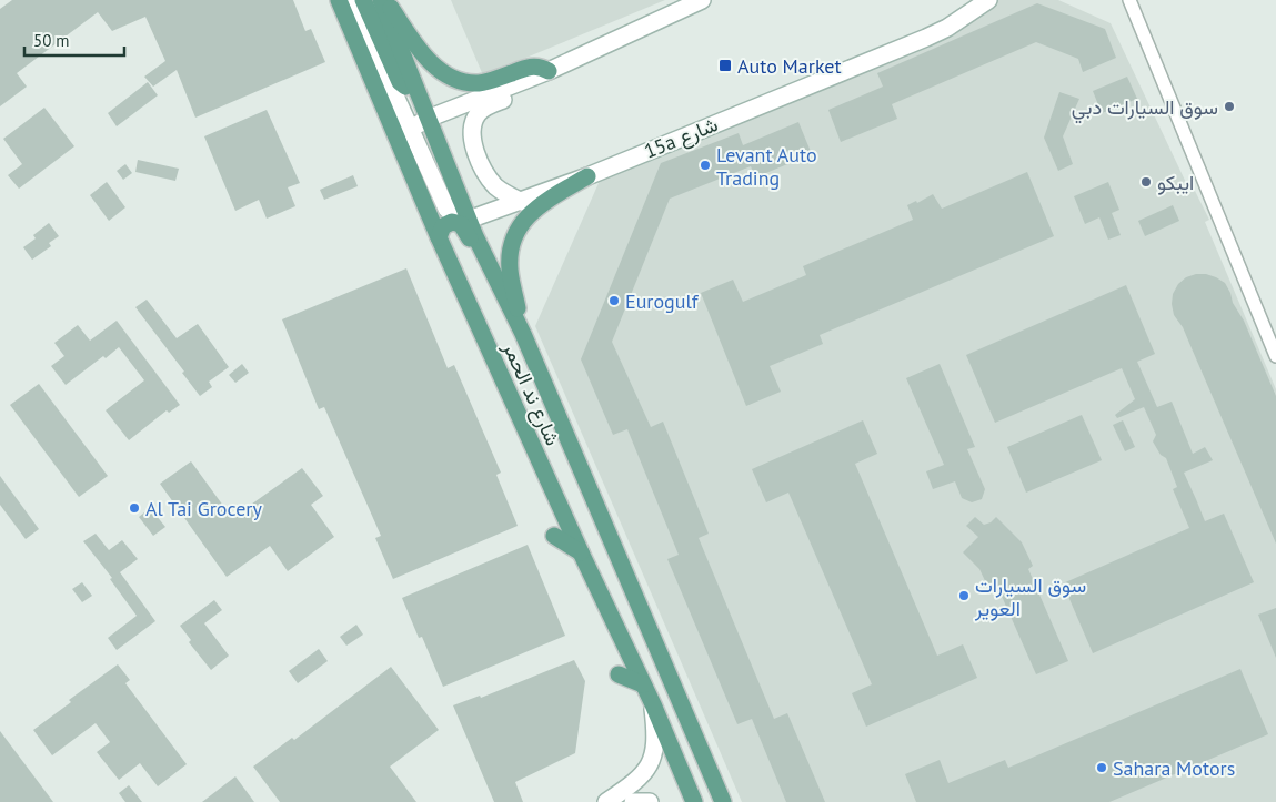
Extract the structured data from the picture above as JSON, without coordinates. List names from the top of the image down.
{
  "streets": {
    "main road": ["15a شارع", "شارع ند الحمر"]
  },
  "crossings": [
    ["15a شارع", "شارع ند الحمر"]
  ],
  "places": {
    "transit": ["Auto Market"],
    "other": [
      "سوق السيارات دبي",
      "Levant Auto Trading",
      "ايبكو",
      "Eurogulf",
      "Al Tai Grocery",
      "سوق السيارات العوير",
      "Sahara Motors"
    ]
  },
  "scale_bar": "50 m"
}
